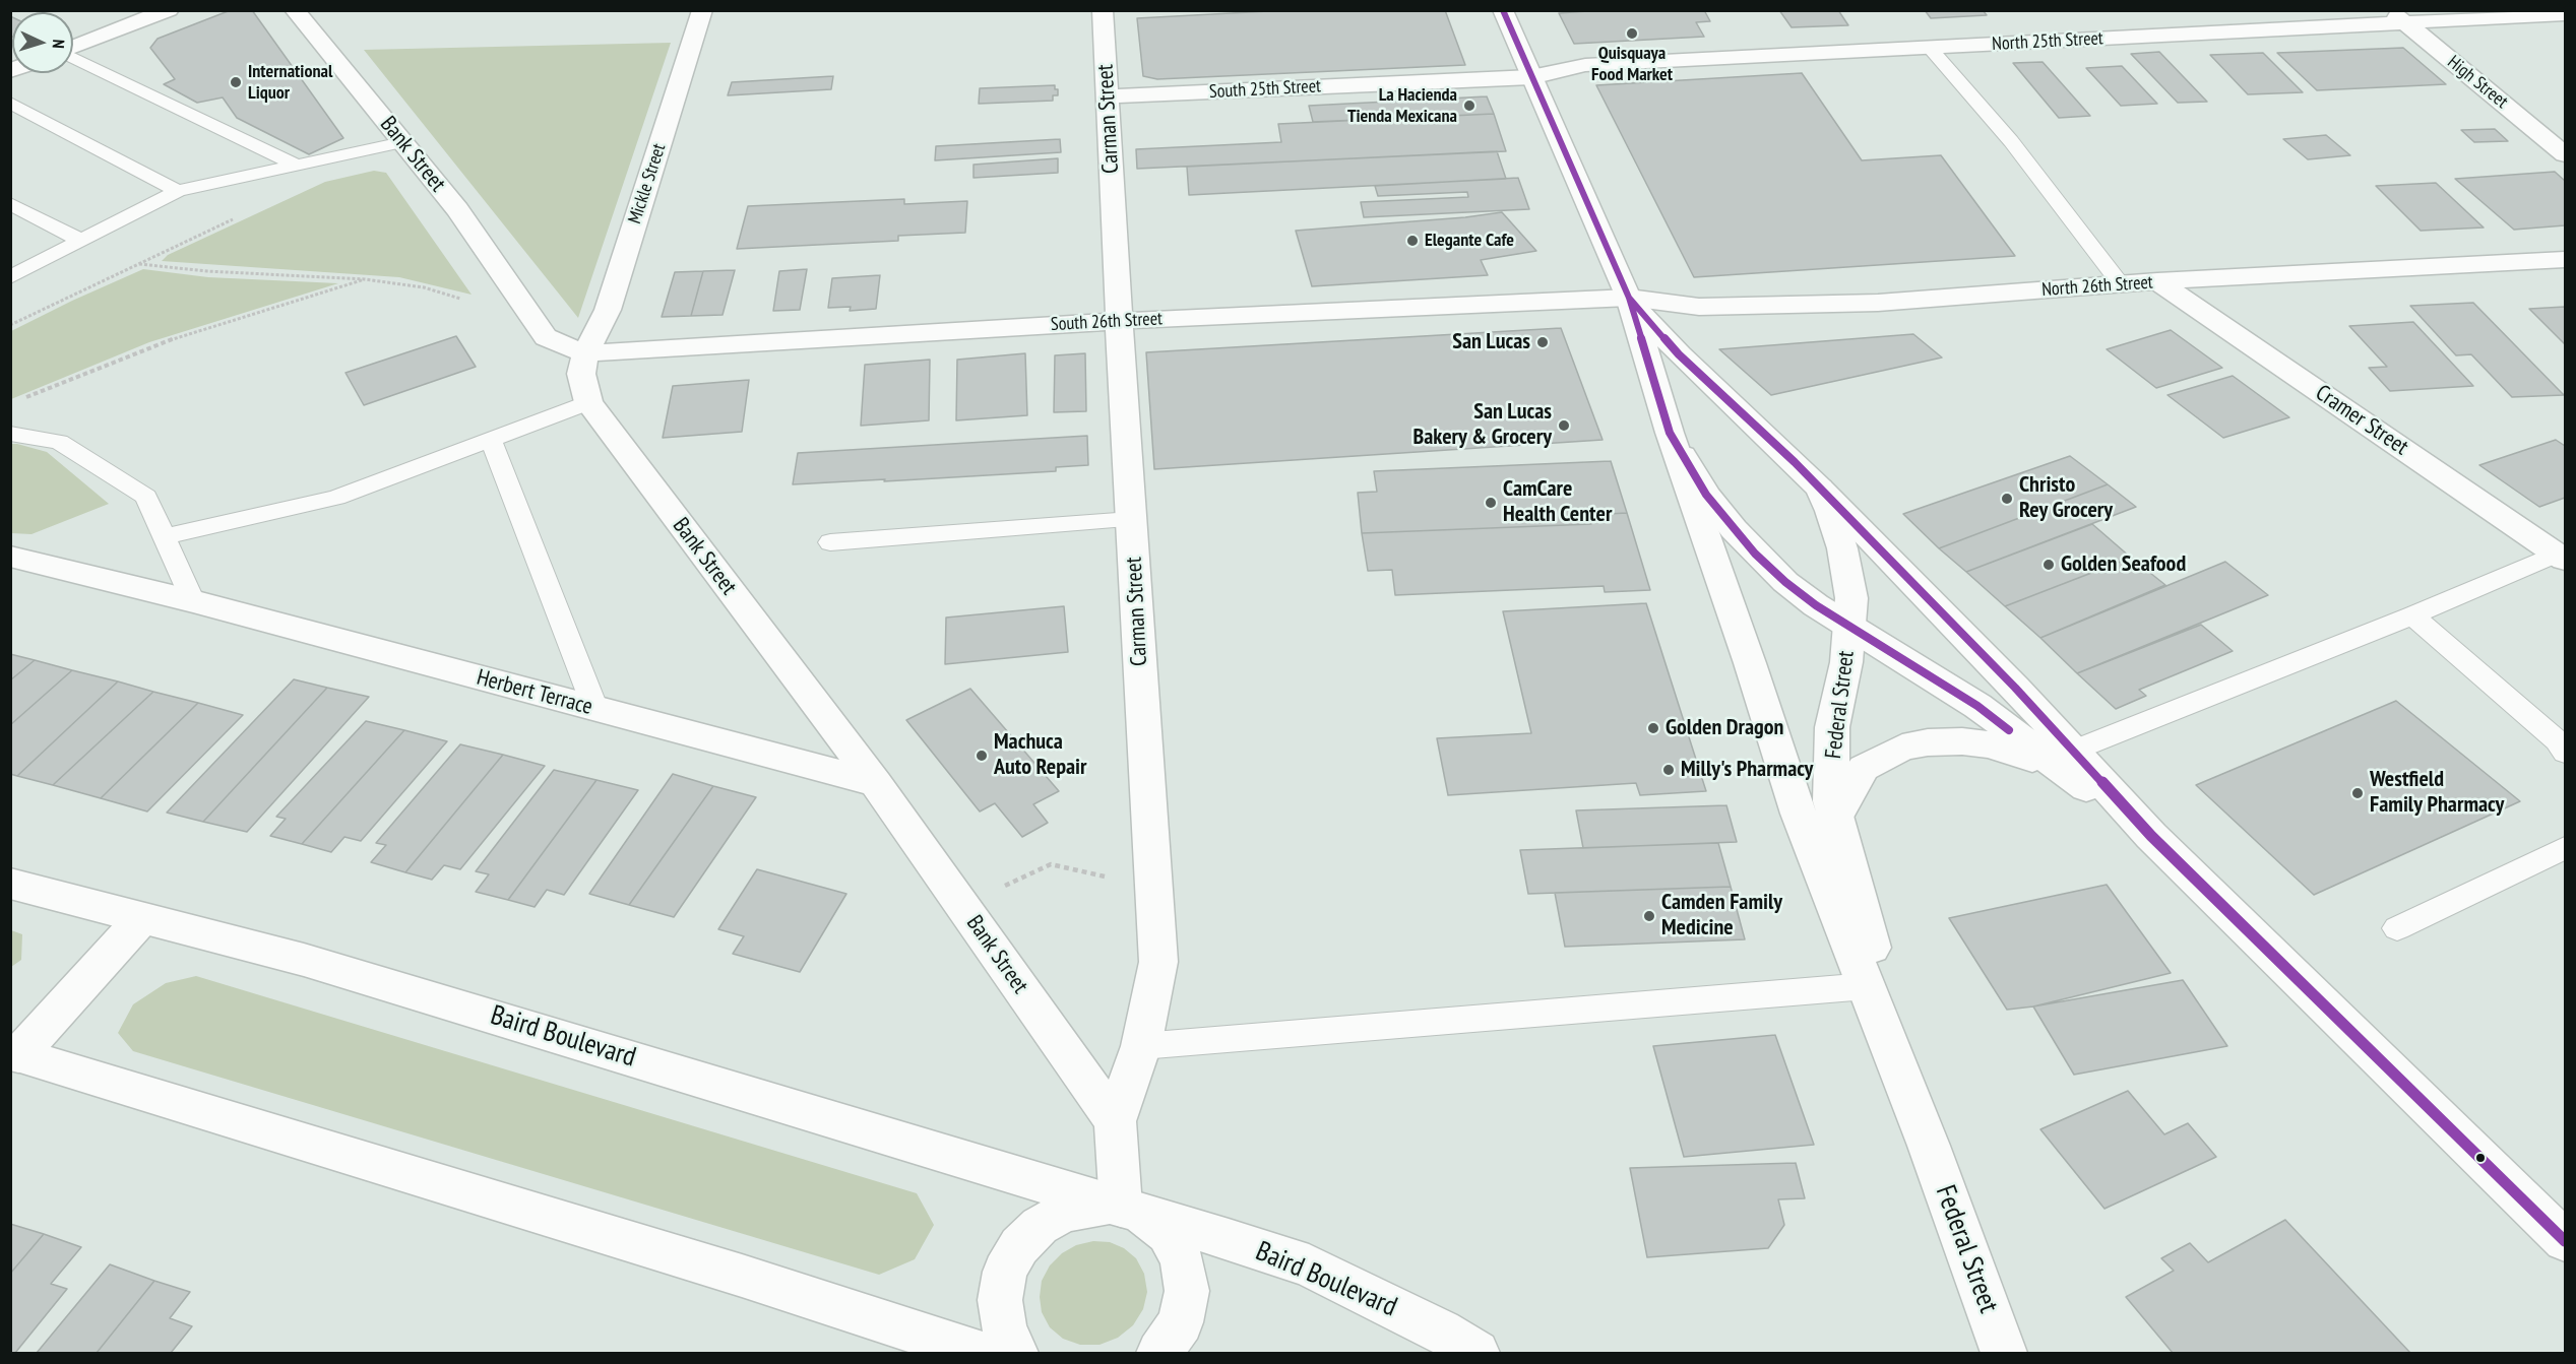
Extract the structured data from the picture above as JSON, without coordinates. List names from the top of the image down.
{
  "streets": {
    "street": [
      "North 25th Street",
      "High Street",
      "South 25th Street",
      "Carman Street",
      "Bank Street",
      "Mickle Street",
      "North 26th Street",
      "South 26th Street",
      "Cramer Street",
      "Herbert Terrace",
      "Federal Street",
      "Baird Boulevard"
    ]
  },
  "crossings": [
    ["North 25th Street", "High Street"],
    ["North 25th Street", "South 25th Street"],
    ["North 25th Street", "Federal Street"],
    ["South 25th Street", "Carman Street"],
    ["South 25th Street", "Federal Street"],
    ["Carman Street", "Bank Street"],
    ["Carman Street", "South 26th Street"],
    ["Carman Street", "Baird Boulevard"],
    ["Bank Street", "Mickle Street"],
    ["Bank Street", "South 26th Street"],
    ["Bank Street", "Herbert Terrace"],
    ["Mickle Street", "South 26th Street"],
    ["North 26th Street", "South 26th Street"],
    ["North 26th Street", "Cramer Street"],
    ["North 26th Street", "Federal Street"],
    ["South 26th Street", "Federal Street"]
  ],
  "places": [
    "Quisquaya Food Market",
    "International Liquor",
    "La Hacienda Tienda Mexicana",
    "Elegante Cafe",
    "San Lucas",
    "San Lucas Bakery & Grocery",
    "Christo Rey Grocery",
    "CamCare Health Center",
    "Golden Seafood",
    "Golden Dragon",
    "Machuca Auto Repair",
    "Milly's Pharmacy",
    "Westfield Family Pharmacy",
    "Camden Family Medicine"
  ],
  "north": "right"
}
